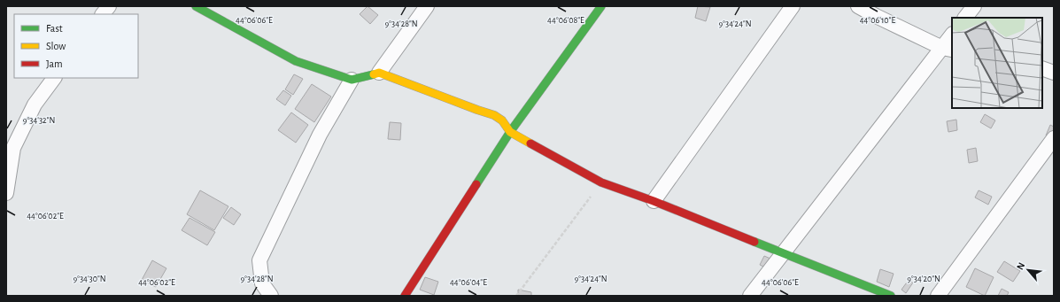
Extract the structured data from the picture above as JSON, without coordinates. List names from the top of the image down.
{
  "legend": ["Fast", "Slow", "Jam"],
  "north": "top left",
  "coordinates": [
    "44°06'06\"E",
    "44°06'08\"E",
    "44°06'10\"E",
    "9°34'28\"N",
    "9°34'24\"N",
    "9°34'32\"N",
    "44°06'02\"E",
    "9°34'30\"N",
    "9°34'20\"N",
    "44°06'04\"E"
  ]
}
